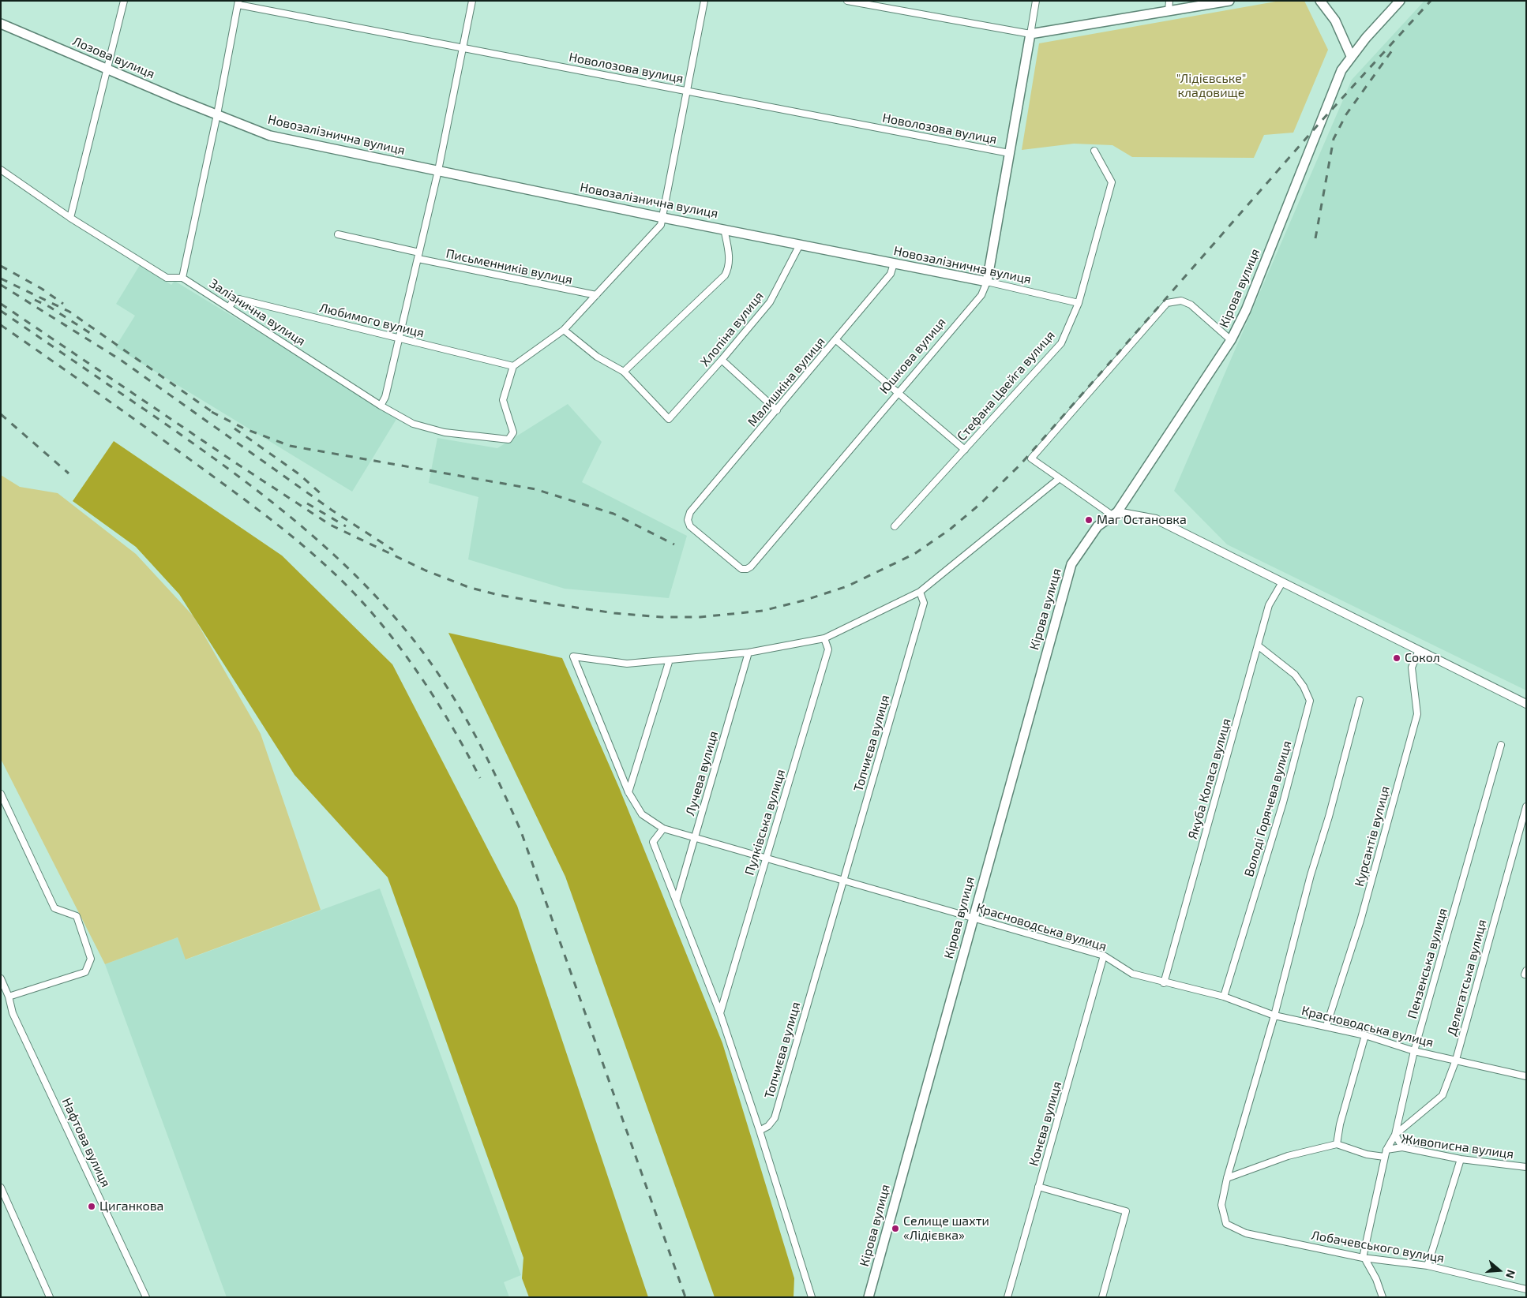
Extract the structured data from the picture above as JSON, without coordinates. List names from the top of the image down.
{
  "streets": {
    "main road": [
      "Лозова вулиця",
      "Новозалізнична вулиця",
      "Кірова вулиця",
      "Юшкова вулиця"
    ],
    "street": [
      "Новолозова вулиця",
      "Письменників вулиця",
      "Залізнична вулиця",
      "Любимого вулиця",
      "Хлопіна вулиця",
      "Малишкіна вулиця",
      "Стефана Цвейга вулиця",
      "Топчиєва вулиця",
      "Лучева вулиця",
      "Якуба Коласа вулиця",
      "Володі Горячева вулиця",
      "Пулківська вулиця",
      "Курсантів вулиця",
      "Красноводська вулиця",
      "Пензенська вулиця",
      "Делегатська вулиця",
      "Конєва вулиця",
      "Нафтова вулиця",
      "Живописна вулиця",
      "Лобачевського вулиця"
    ]
  },
  "crossings": [
    ["Лозова вулиця", "Новозалізнична вулиця"],
    ["Новолозова вулиця", "Юшкова вулиця"],
    ["Новозалізнична вулиця", "Хлопіна вулиця"],
    ["Новозалізнична вулиця", "Юшкова вулиця"],
    ["Новозалізнична вулиця", "Малишкіна вулиця"],
    ["Новозалізнична вулиця", "Стефана Цвейга вулиця"],
    ["Кірова вулиця", "Красноводська вулиця"],
    ["Залізнична вулиця", "Любимого вулиця"],
    ["Юшкова вулиця", "Малишкіна вулиця"],
    ["Топчиєва вулиця", "Красноводська вулиця"],
    ["Лучева вулиця", "Красноводська вулиця"],
    ["Якуба Коласа вулиця", "Володі Горячева вулиця"],
    ["Якуба Коласа вулиця", "Красноводська вулиця"],
    ["Володі Горячева вулиця", "Красноводська вулиця"],
    ["Пулківська вулиця", "Красноводська вулиця"],
    ["Курсантів вулиця", "Красноводська вулиця"],
    ["Красноводська вулиця", "Пензенська вулиця"],
    ["Красноводська вулиця", "Делегатська вулиця"],
    ["Красноводська вулиця", "Конєва вулиця"],
    ["Пензенська вулиця", "Делегатська вулиця"],
    ["Пензенська вулиця", "Живописна вулиця"],
    ["Пензенська вулиця", "Лобачевського вулиця"]
  ],
  "parks": ["\"Лідієвське\" кладовище"],
  "places": [
    "Маг Остановка",
    "Сокол",
    "Циганкова",
    "Селище шахти «Лідієвка»"
  ],
  "north": "right"
}
